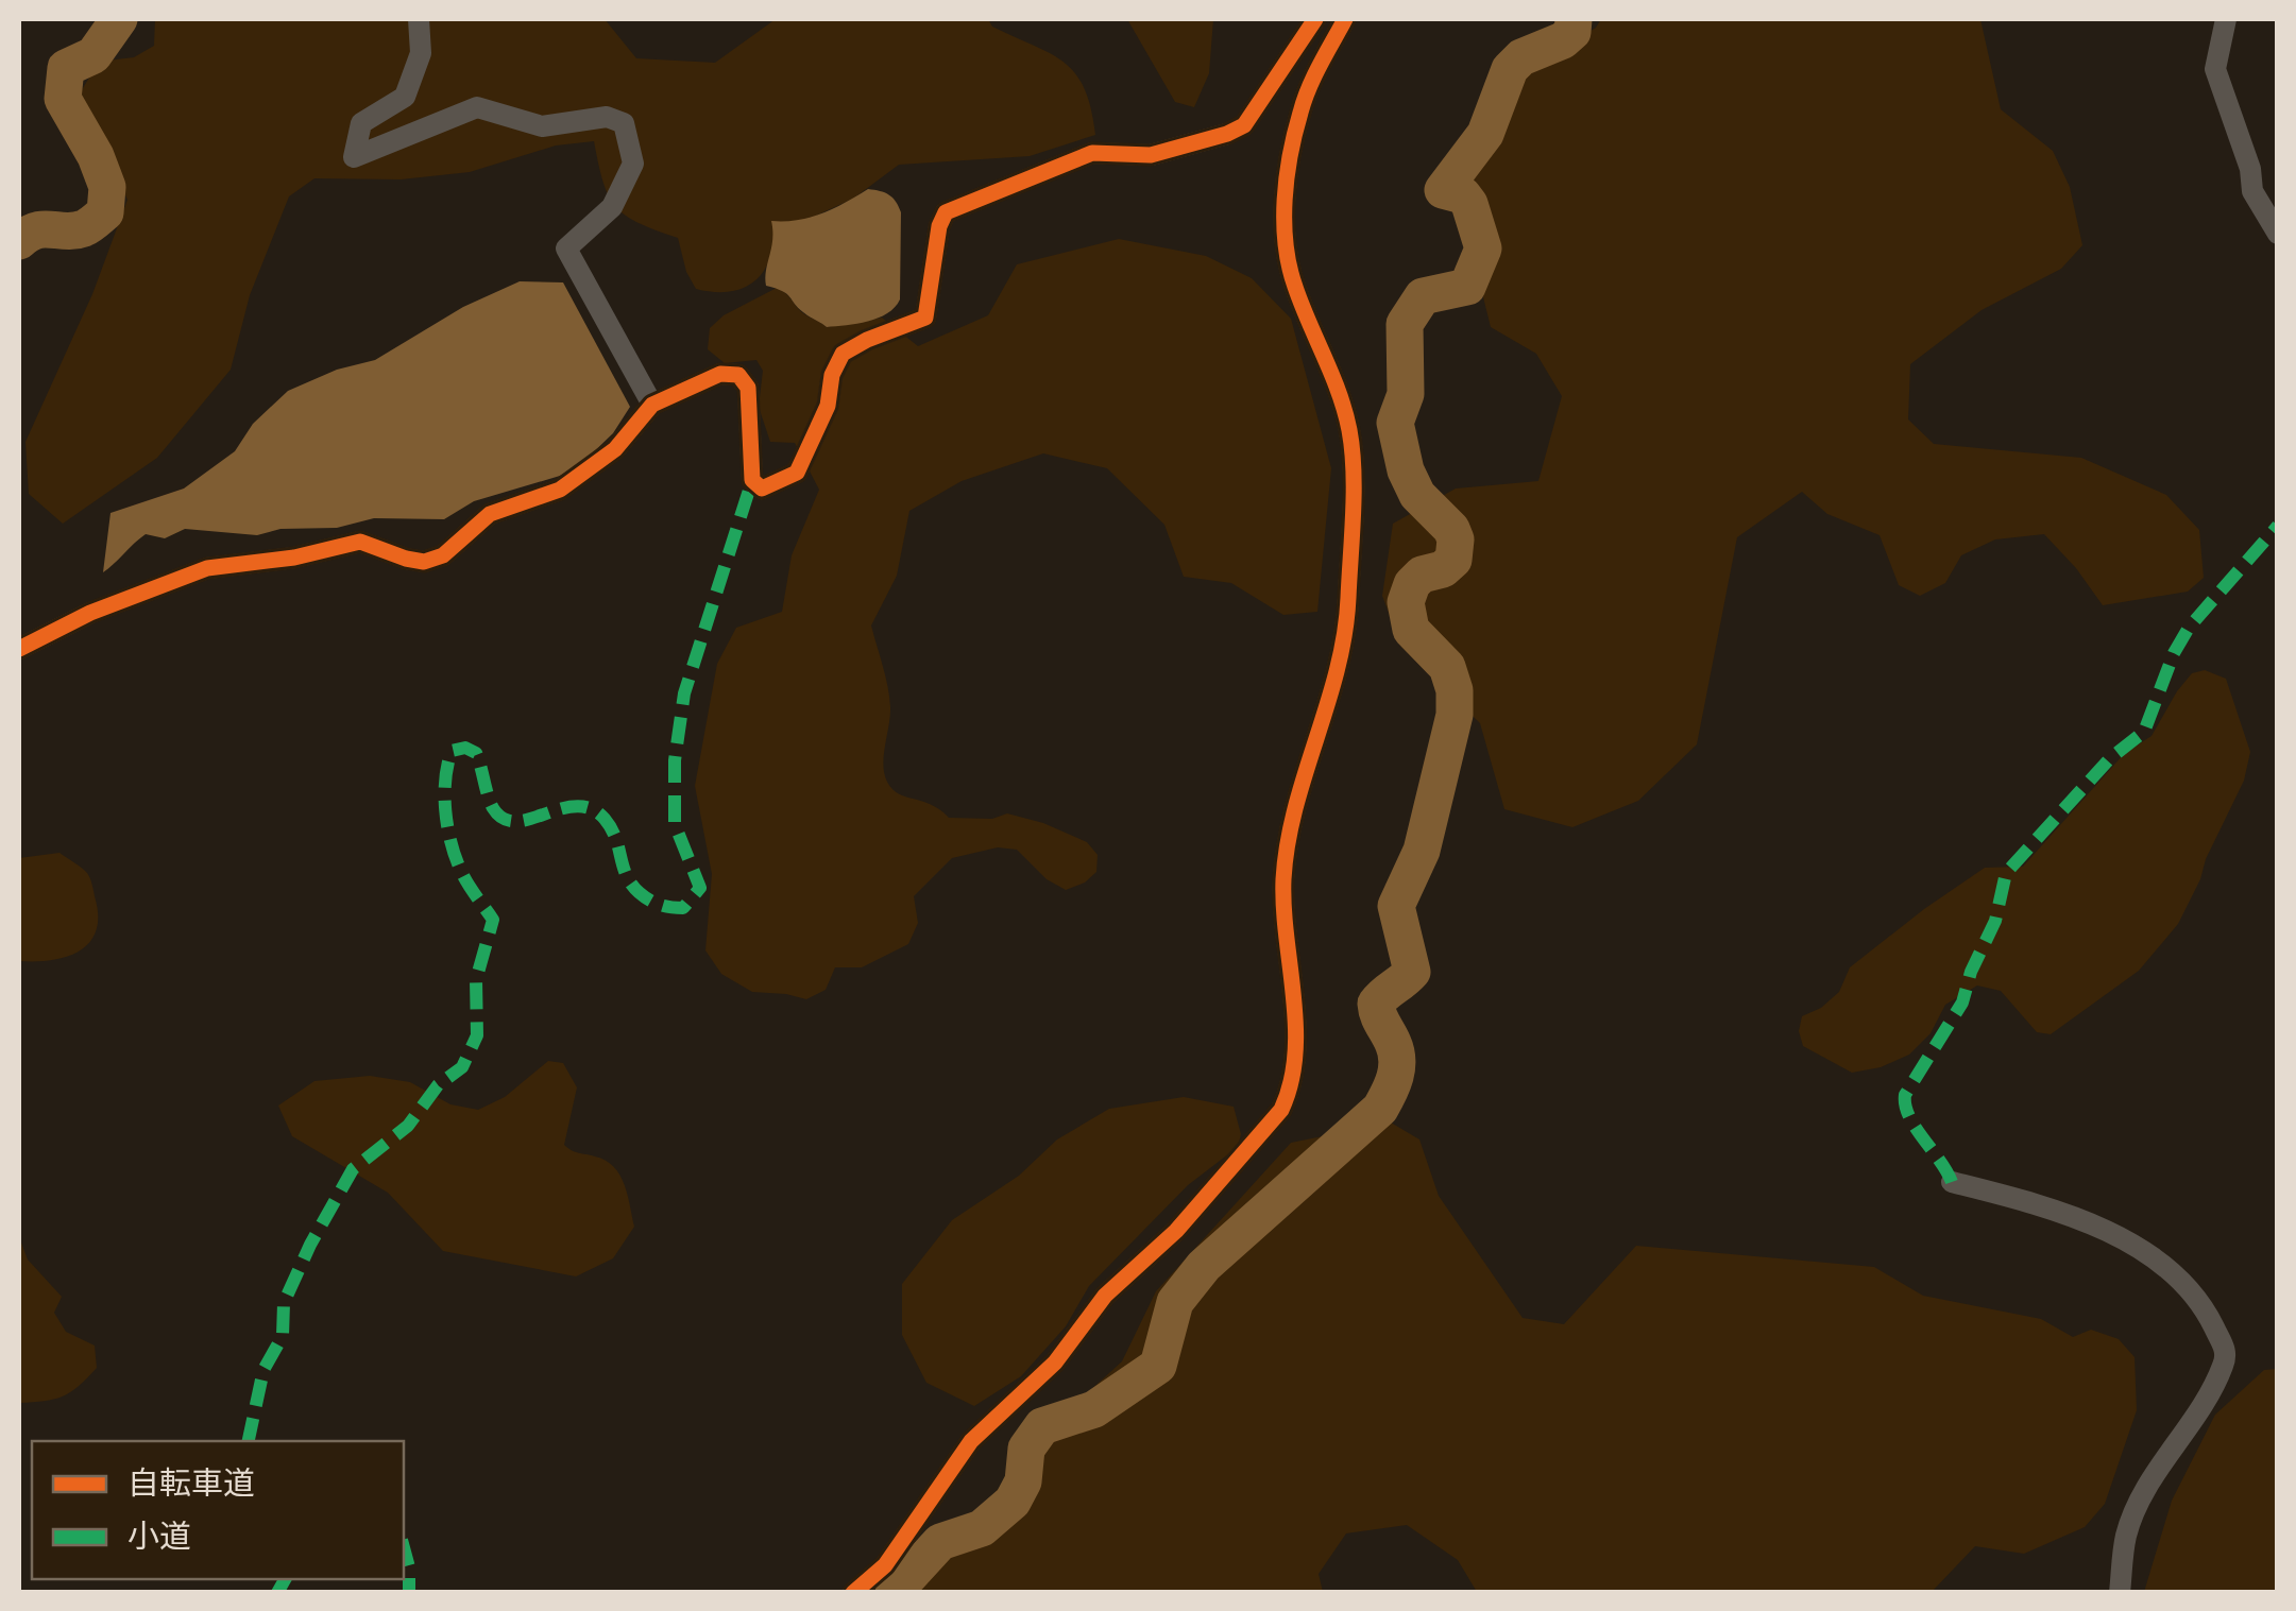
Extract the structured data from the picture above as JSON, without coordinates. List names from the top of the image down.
{
  "legend": ["自転車道", "小道"]
}
